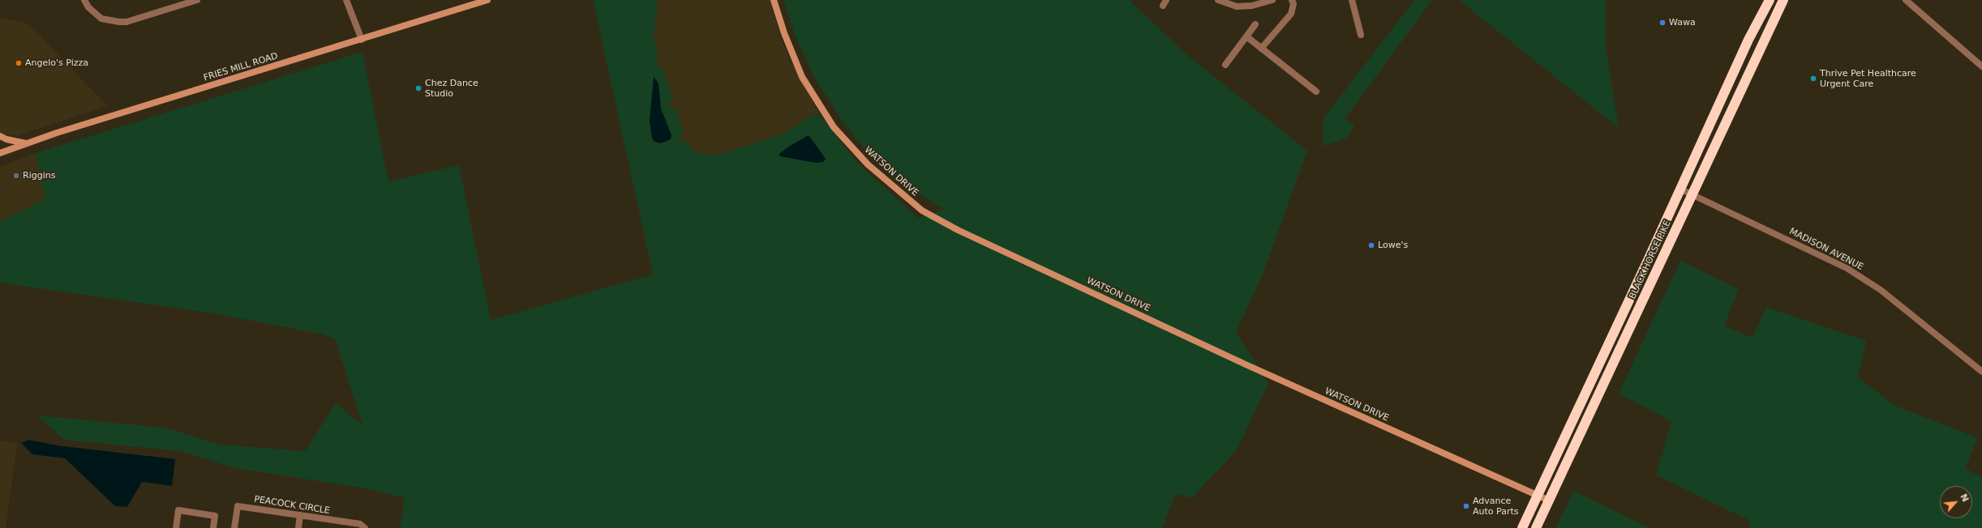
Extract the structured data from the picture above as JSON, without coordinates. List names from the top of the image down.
{
  "streets": {
    "highway": ["BLACK HORSE PIKE"],
    "street": [
      "FRIES MILL ROAD",
      "WATSON DRIVE",
      "MADISON AVENUE",
      "PEACOCK CIRCLE"
    ]
  },
  "crossings": [
    ["WATSON DRIVE", "BLACK HORSE PIKE"],
    ["MADISON AVENUE", "BLACK HORSE PIKE"]
  ],
  "places": [
    "Wawa",
    "Angelo's Pizza",
    "Thrive Pet Healthcare Urgent Care",
    "Chez Dance Studio",
    "Riggins",
    "Lowe's",
    "Advance Auto Parts"
  ],
  "north": "top right"
}
